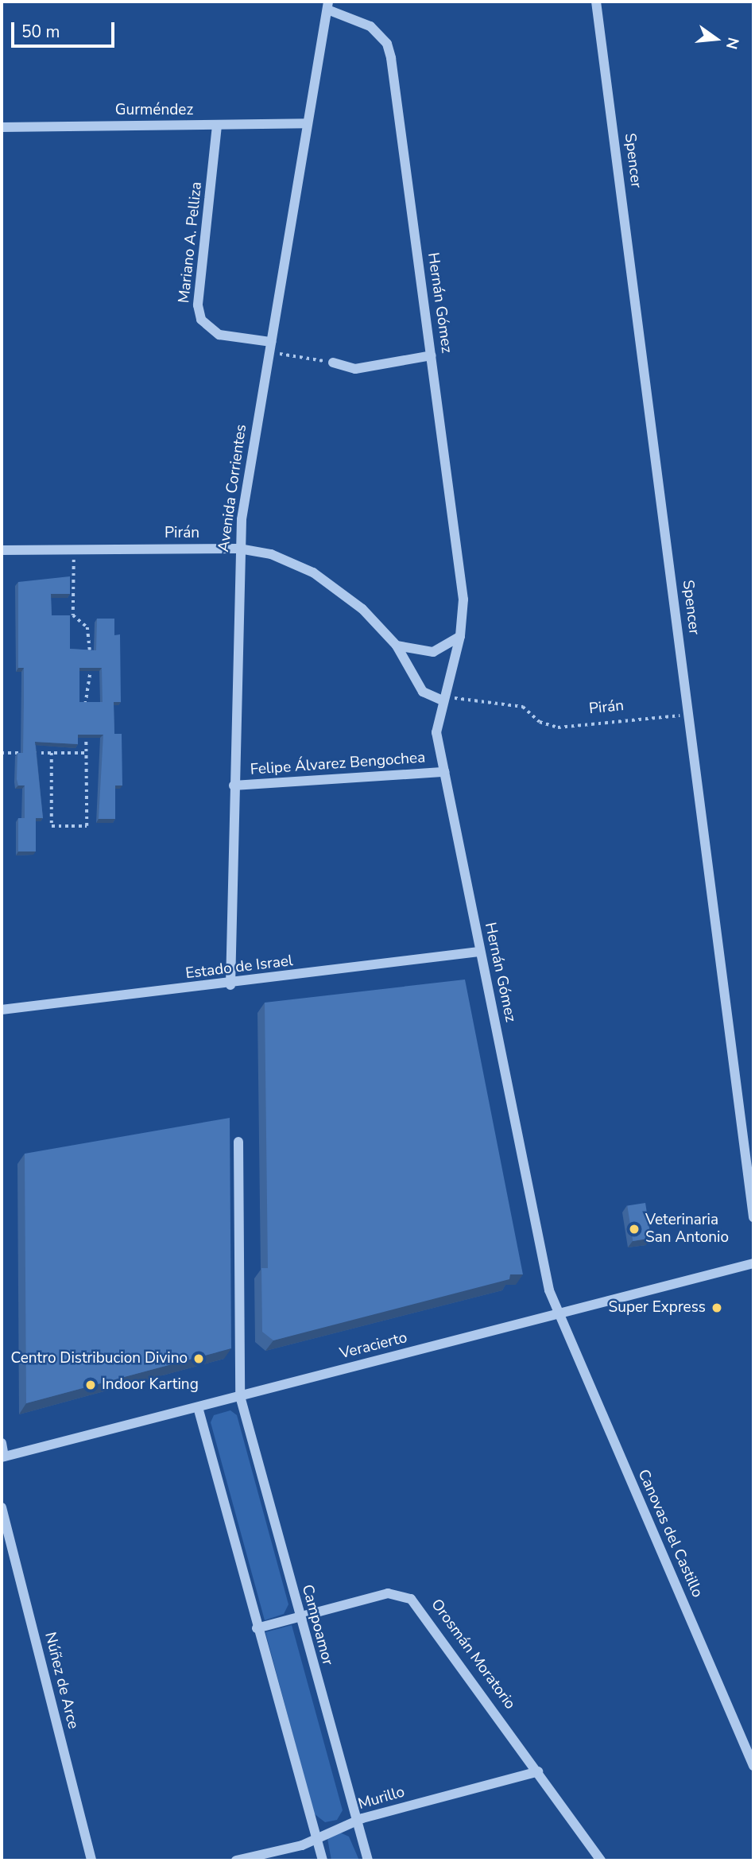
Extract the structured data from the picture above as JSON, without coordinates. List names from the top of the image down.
{
  "streets": {
    "street": [
      "Gurméndez",
      "Spencer",
      "Mariano A. Pelliza",
      "Hernán Gómez",
      "Avenida Corrientes",
      "Pirán",
      "Felipe Álvarez Bengochea",
      "Estado de Israel",
      "Veracierto",
      "Canovas del Castillo",
      "Campoamor",
      "Orosmán Moratorio",
      "Núñez de Arce",
      "Murillo"
    ]
  },
  "crossings": [
    ["Gurméndez", "Mariano A. Pelliza"],
    ["Gurméndez", "Avenida Corrientes"],
    ["Spencer", "Pirán"],
    ["Mariano A. Pelliza", "Avenida Corrientes"],
    ["Hernán Gómez", "Avenida Corrientes"],
    ["Hernán Gómez", "Pirán"],
    ["Hernán Gómez", "Felipe Álvarez Bengochea"],
    ["Hernán Gómez", "Estado de Israel"],
    ["Hernán Gómez", "Veracierto"],
    ["Hernán Gómez", "Canovas del Castillo"],
    ["Avenida Corrientes", "Pirán"],
    ["Avenida Corrientes", "Felipe Álvarez Bengochea"],
    ["Avenida Corrientes", "Estado de Israel"],
    ["Veracierto", "Canovas del Castillo"],
    ["Veracierto", "Campoamor"],
    ["Campoamor", "Orosmán Moratorio"],
    ["Campoamor", "Murillo"],
    ["Orosmán Moratorio", "Murillo"]
  ],
  "places": [
    "Veterinaria San Antonio",
    "Super Express",
    "Centro Distribucion Divino",
    "Indoor Karting"
  ],
  "scale_bar": "50 m",
  "north": "right"
}
